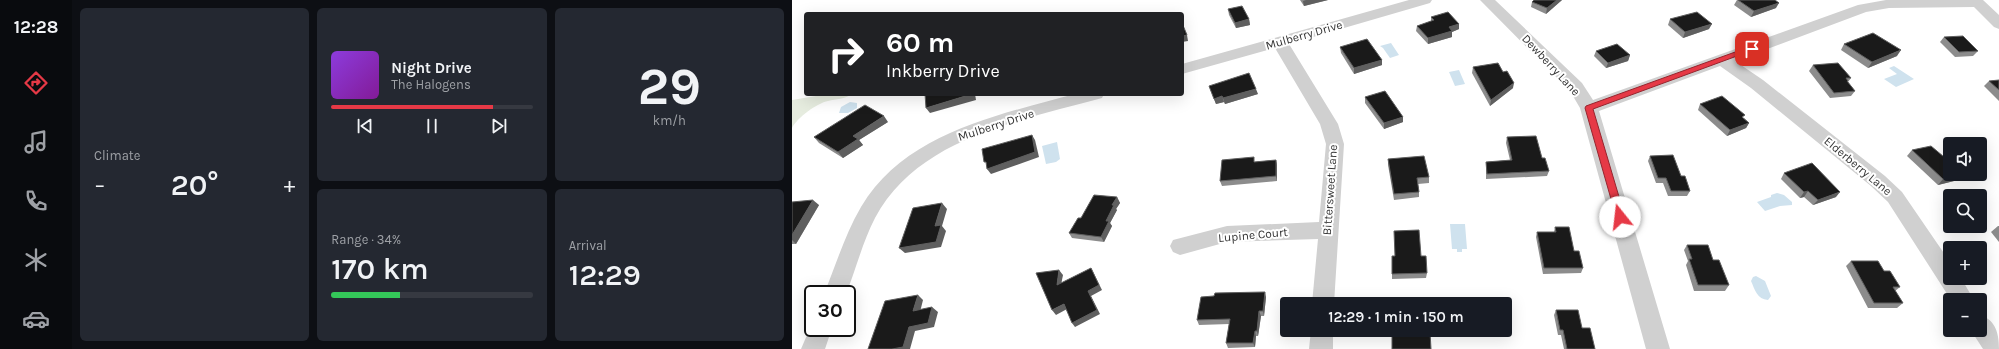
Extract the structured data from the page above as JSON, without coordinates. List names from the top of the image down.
{
  "streets": {
    "street": [
      "Mulberry Drive",
      "Dewberry Lane",
      "Elderberry Lane",
      "Bittersweet Lane",
      "Lupine Court"
    ]
  },
  "crossings": [
    ["Mulberry Drive", "Bittersweet Lane"],
    ["Bittersweet Lane", "Lupine Court"]
  ],
  "page": {
    "tabs": "12:28",
    "tile": [
      "Climate",
      ["29", "km/h"],
      ["Range · 34%", "170 km"],
      ["Arrival", "12:29"]
    ],
    "turn": ["60 m", "Inkberry Drive"],
    "song": ["Night Drive", "The Halogens"],
    "map_buttons": ["+", "−"],
    "heat": ["−", "20°", "+"],
    "limit": "30",
    "trip": "12:29 · 1 min · 150 m"
  }
}
